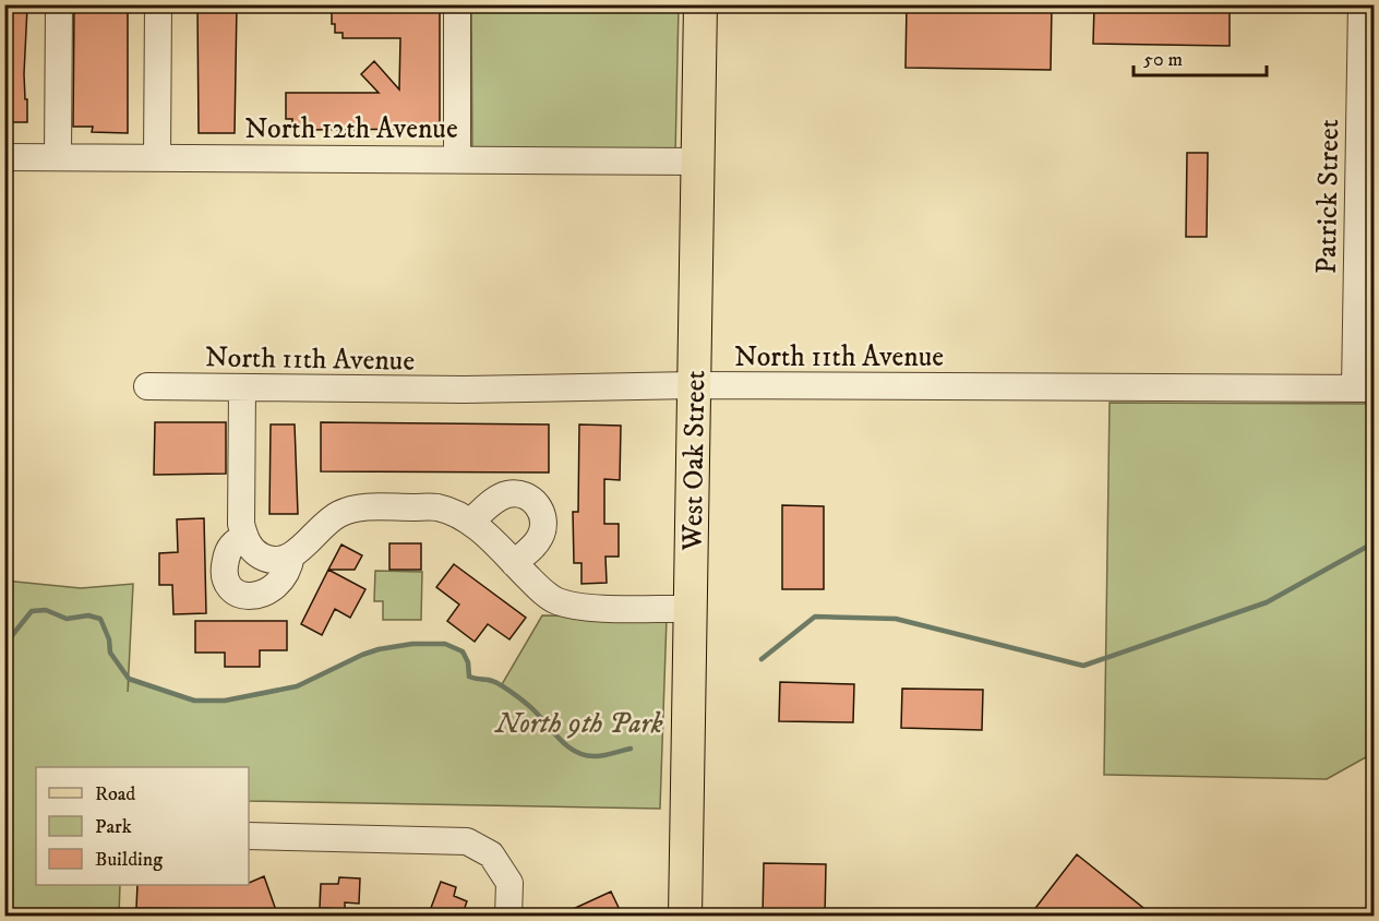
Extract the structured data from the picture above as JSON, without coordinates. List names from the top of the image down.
{
  "streets": {
    "main road": ["West Oak Street"],
    "street": ["North 12th Avenue", "Patrick Street", "North 11th Avenue"]
  },
  "crossings": [
    ["North 12th Avenue", "West Oak Street"],
    ["Patrick Street", "North 11th Avenue"],
    ["North 11th Avenue", "West Oak Street"]
  ],
  "parks": ["North 9th Park"],
  "legend": ["Road", "Park", "Building"],
  "scale_bar": "50 m"
}
